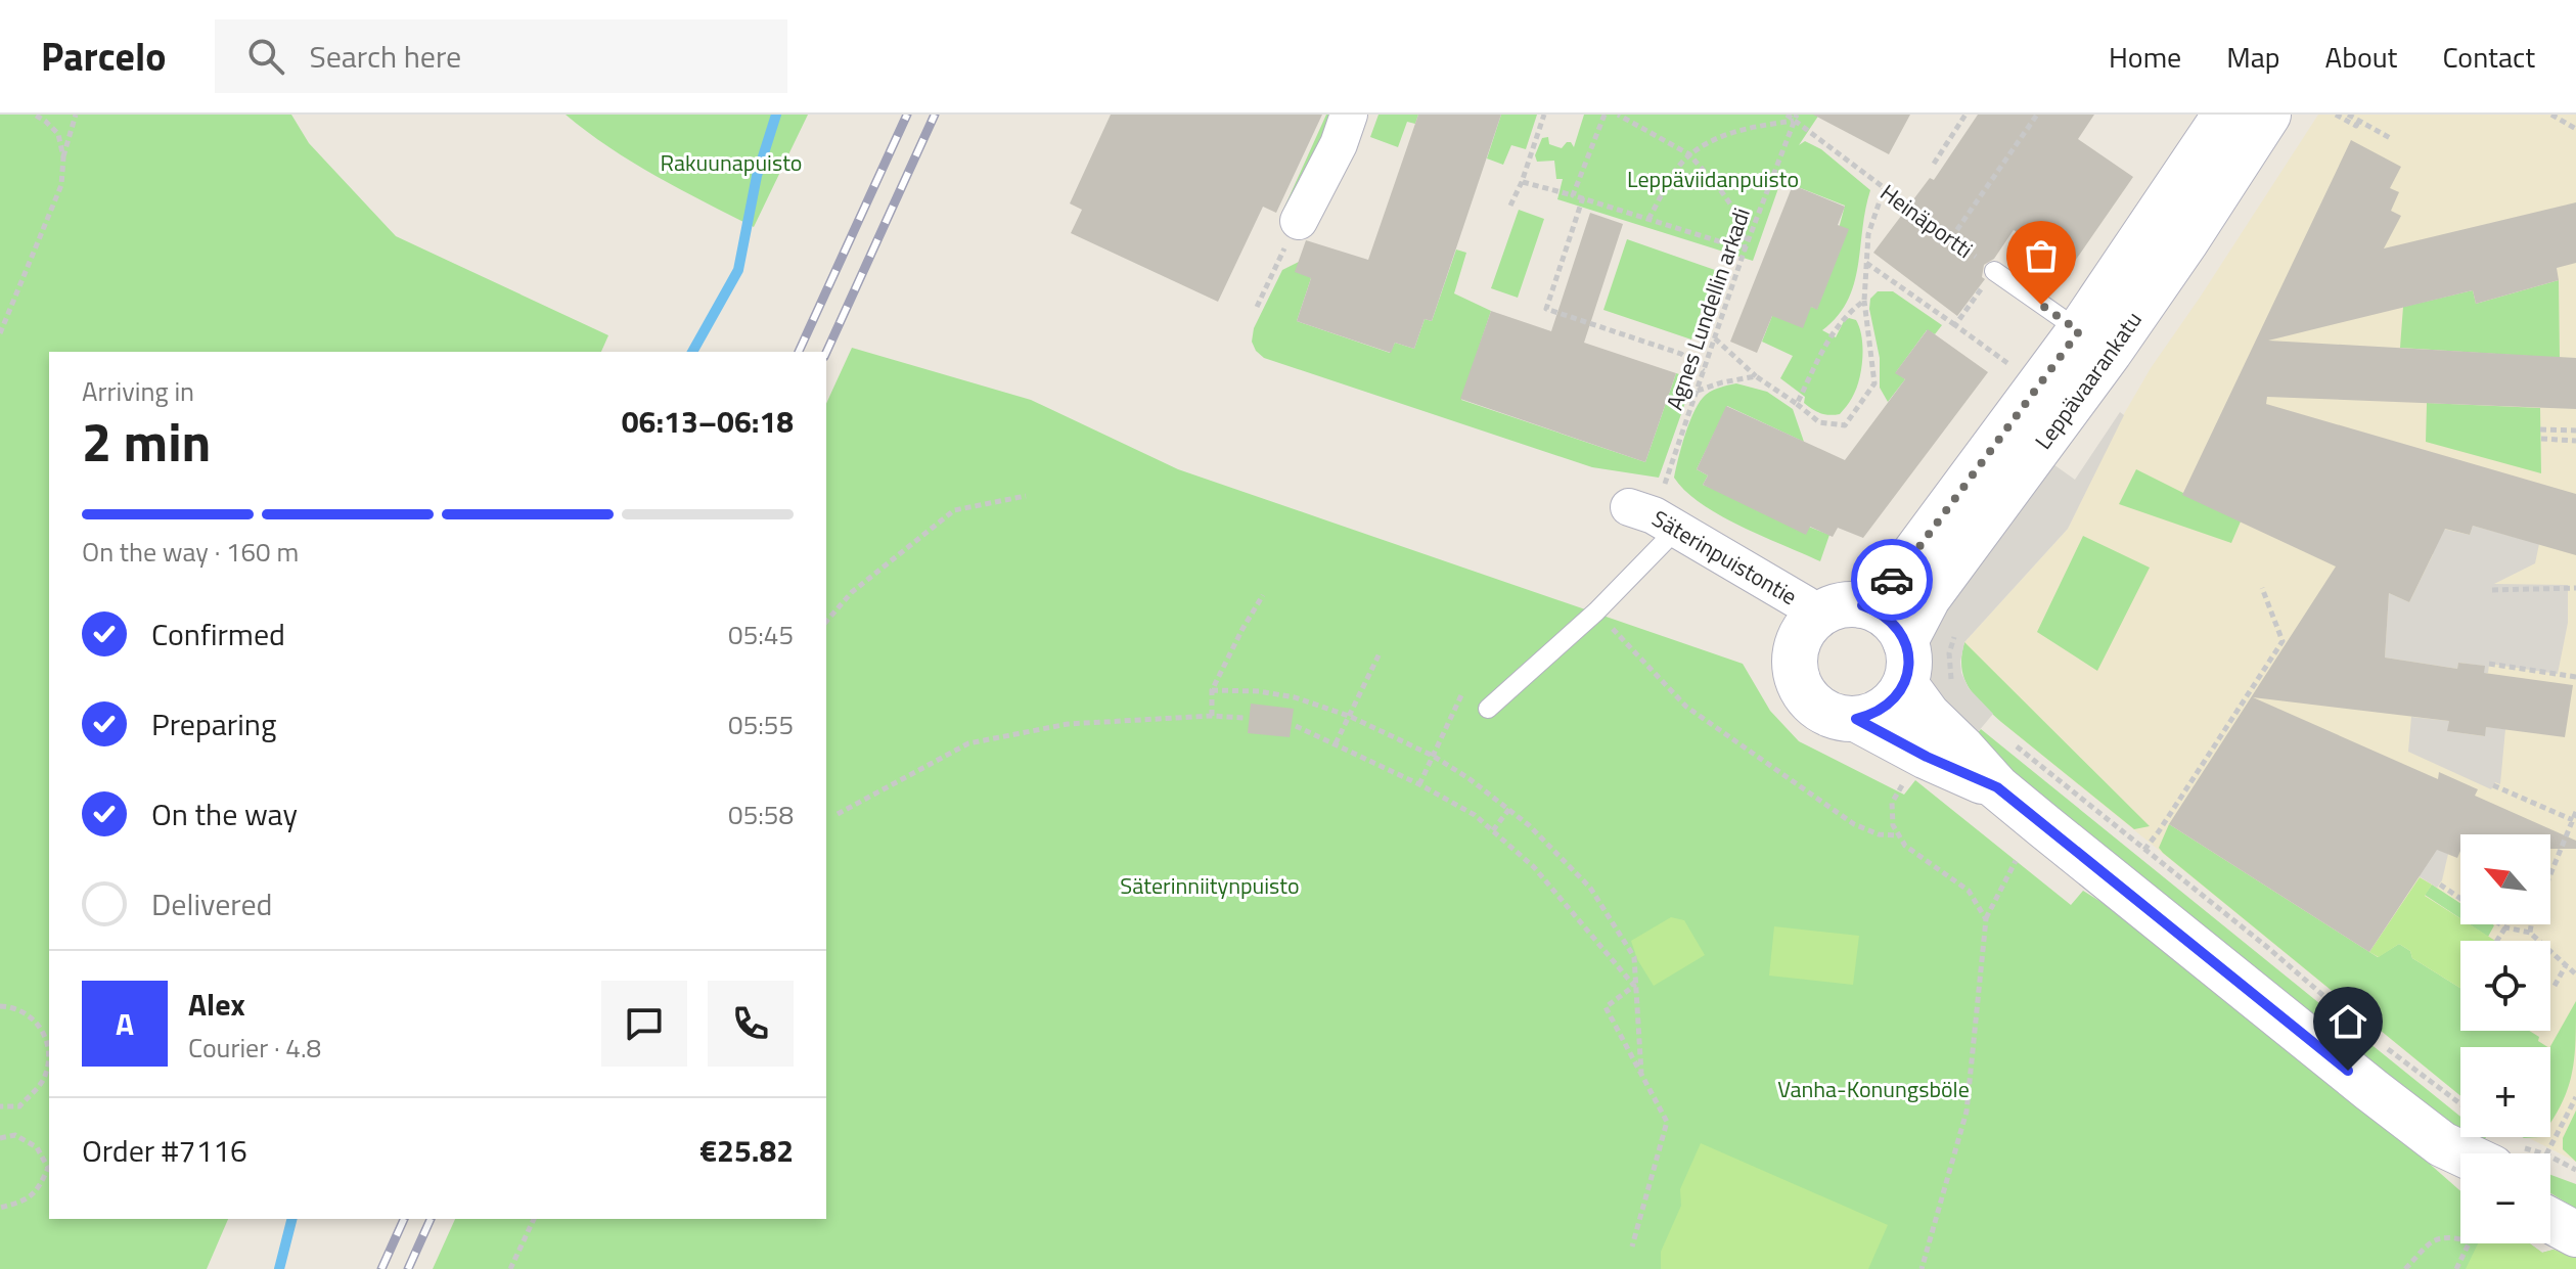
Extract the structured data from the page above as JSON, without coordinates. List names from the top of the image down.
{
  "streets": {
    "main road": ["Leppävaarankatu"],
    "street": ["Säterinpuistontie"],
    "lane": ["Heinäportti"],
    "path": ["Agnes Lundellin arkadi"]
  },
  "crossings": [
    ["Heinäportti", "Agnes Lundellin arkadi"],
    ["Heinäportti", "Leppävaarankatu"],
    ["Agnes Lundellin arkadi", "Säterinpuistontie"],
    ["Leppävaarankatu", "Säterinpuistontie"]
  ],
  "parks": [
    "Rakuunapuisto",
    "Leppäviidanpuisto",
    "Säterinniitynpuisto",
    "Vanha-Konungsböle"
  ],
  "north": "top left",
  "page": {
    "header": "Parcelo",
    "search": "Search here",
    "nav": [
      "Home",
      "Map",
      "About",
      "Contact"
    ],
    "heading": ["2 min", "Arriving in", "06:13–06:18"],
    "panel": [
      "Alex",
      "Courier · 4.8",
      "Order #7116",
      "€25.82"
    ],
    "bar": "On the way · 160 m",
    "list": [
      ["Confirmed", "05:45"],
      ["Preparing", "05:55"],
      ["On the way", "05:58"],
      "Delivered"
    ],
    "map_buttons": ["+", "−"],
    "round": "A"
  }
}
